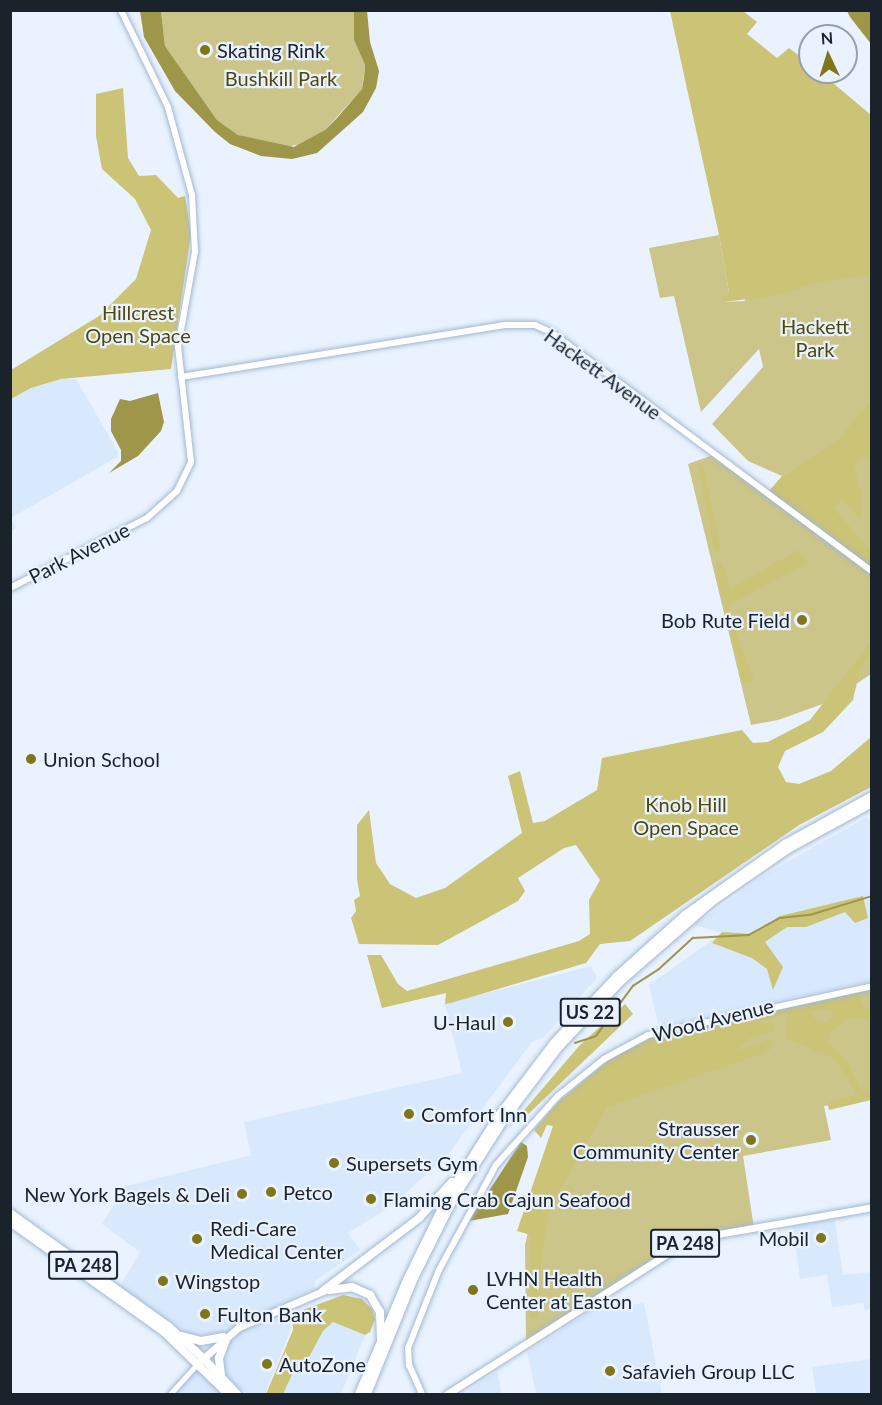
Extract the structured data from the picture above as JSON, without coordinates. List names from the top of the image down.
{
  "streets": {
    "highway": ["US 22", "PA 248"],
    "main road": ["Hackett Avenue", "Park Avenue", "Wood Avenue"]
  },
  "crossings": [
    ["Hackett Avenue", "Park Avenue"]
  ],
  "parks": [
    "Bushkill Park",
    "Hillcrest Open Space",
    "Hackett Park",
    "Knob Hill Open Space"
  ],
  "places": [
    "Skating Rink",
    "Bob Rute Field",
    "Union School",
    "U-Haul",
    "Comfort Inn",
    "Strausser Community Center",
    "Supersets Gym",
    "Petco",
    "New York Bagels & Deli",
    "Flaming Crab Cajun Seafood",
    "Mobil",
    "Redi-Care Medical Center",
    "Wingstop",
    "LVHN Health Center at Easton",
    "Fulton Bank",
    "AutoZone",
    "Safavieh Group LLC"
  ],
  "north": "top"
}
